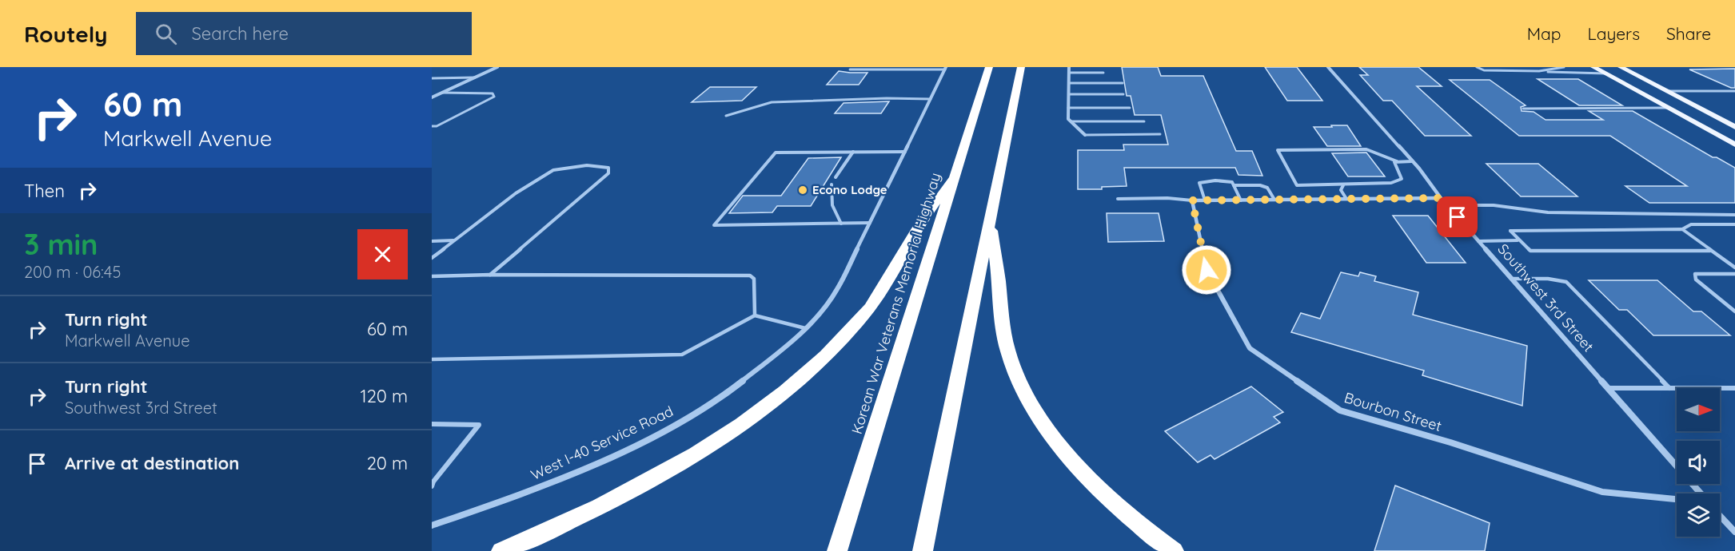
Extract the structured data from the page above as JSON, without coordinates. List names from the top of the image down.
{
  "streets": {
    "highway": ["Korean War Veterans Memorial Highway"],
    "street": ["Southwest 3rd Street", "Bourbon Street", "West I-40 Service Road"]
  },
  "places": ["Econo Lodge"],
  "north": "right",
  "page": {
    "header": "Routely",
    "search": "Search here",
    "nav": ["Map", "Layers", "Share"],
    "turn": ["60 m", "Markwell Avenue"],
    "then": "Then",
    "heading": ["3 min", "200 m · 06:45"],
    "list": [
      {
        "name": "Turn right",
        "note": "Markwell Avenue",
        "value": "60 m"
      },
      {
        "name": "Turn right",
        "note": "Southwest 3rd Street",
        "value": "120 m"
      },
      {
        "name": "Arrive at destination",
        "value": "20 m"
      }
    ]
  }
}
